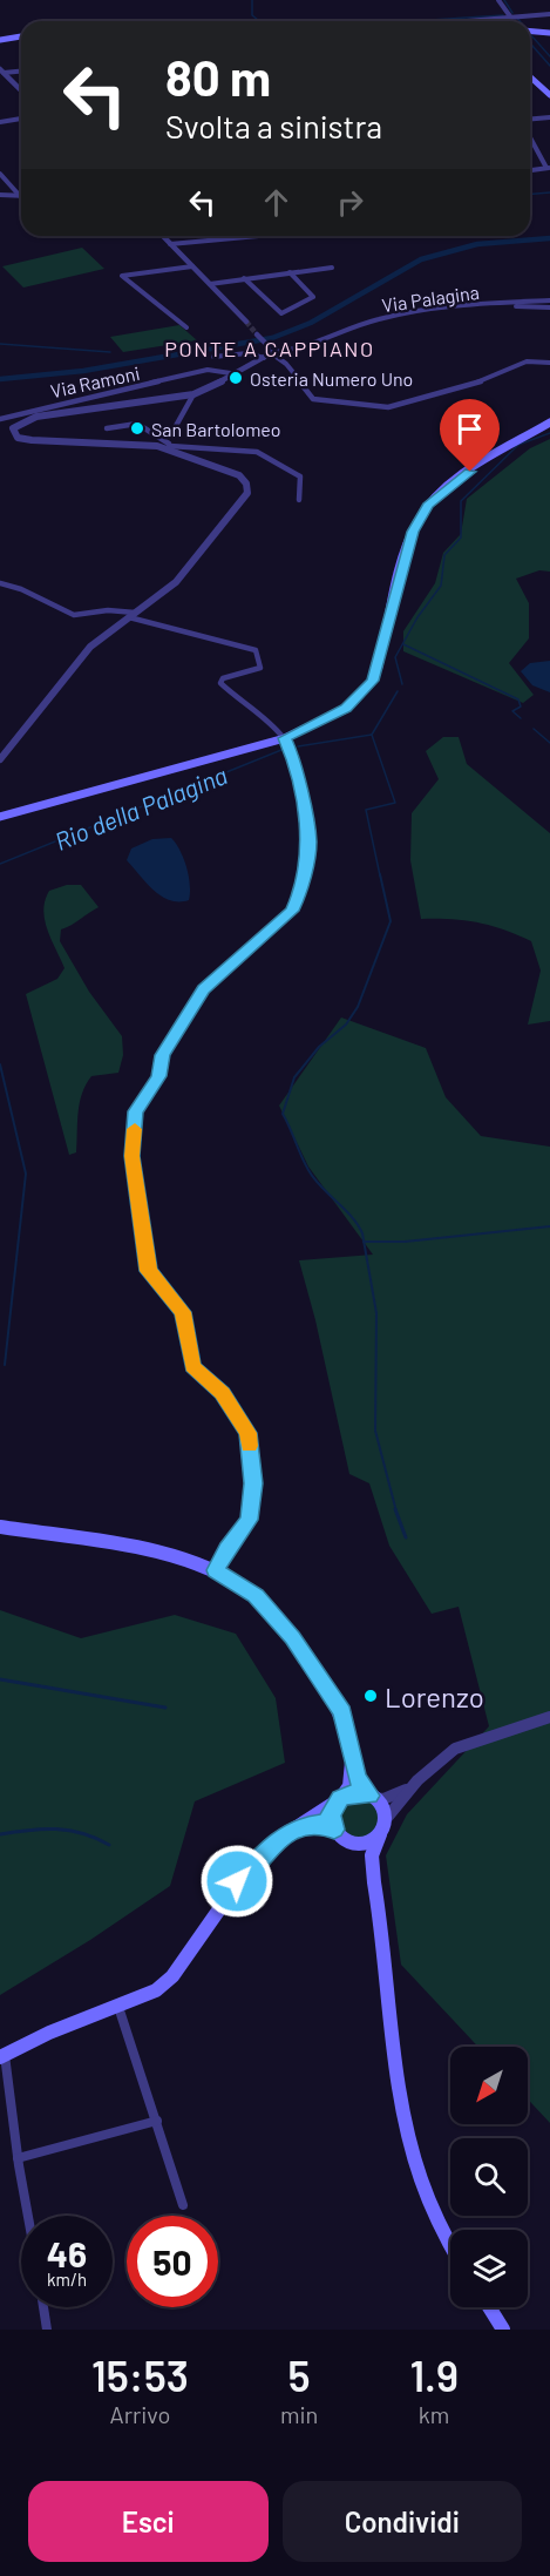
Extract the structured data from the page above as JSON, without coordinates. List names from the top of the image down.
{
  "streets": {
    "street": ["Via Palagina", "Via Ramoni"]
  },
  "districts": ["PONTE A CAPPIANO"],
  "water": ["Rio della Palagina"],
  "places": ["Osteria Numero Uno", "San Bartolomeo", "Lorenzo"],
  "north": "bottom left",
  "page": {
    "turn": ["80 m", "Svolta a sinistra"],
    "speed": "46 km/h",
    "limit": "50",
    "eta": [
      "15:53",
      "Arrivo",
      "5",
      "min",
      "1.9",
      "km"
    ],
    "buttons": ["Esci", "Condividi"]
  }
}
